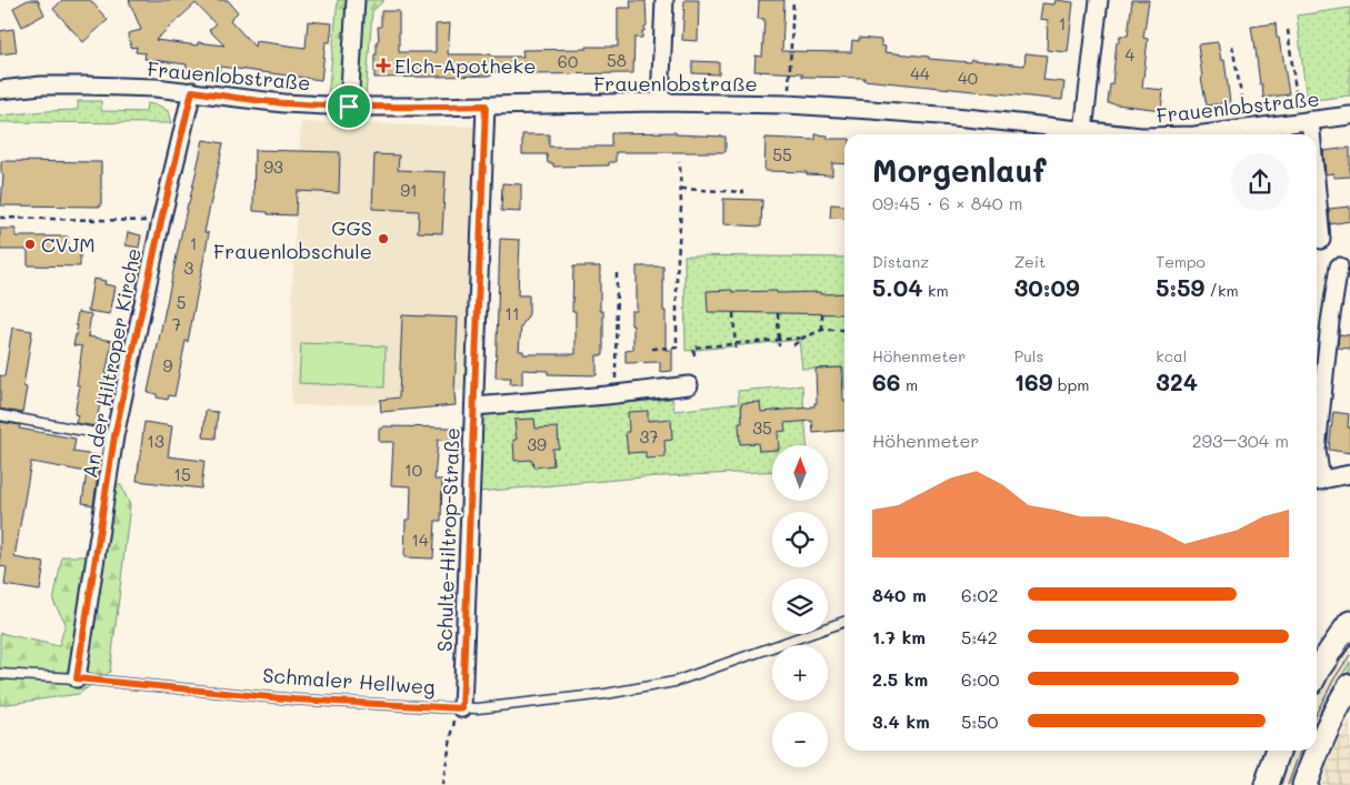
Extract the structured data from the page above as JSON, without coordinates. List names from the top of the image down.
{
  "streets": {
    "street": ["Frauenlobstraße", "An der Hiltroper Kirche", "Schulte-Hiltrop-Straße"],
    "lane": ["Schmaler Hellweg"]
  },
  "crossings": [
    ["Frauenlobstraße", "An der Hiltroper Kirche"],
    ["Frauenlobstraße", "Schulte-Hiltrop-Straße"],
    ["An der Hiltroper Kirche", "Schmaler Hellweg"],
    ["Schulte-Hiltrop-Straße", "Schmaler Hellweg"]
  ],
  "places": {
    "health": ["Elch-Apotheke"],
    "other": ["GGS Frauenlobschule", "CVJM"]
  },
  "house_numbers": [
    "1",
    "4",
    "58",
    "60",
    "44",
    "40",
    "55",
    "93",
    "91",
    "1",
    "3",
    "5",
    "11",
    "7",
    "9",
    "35",
    "37",
    "13",
    "39",
    "10",
    "15",
    "14"
  ],
  "north": "top",
  "page": {
    "heading": ["Morgenlauf", "09:45 · 6 × 840 m"],
    "stats": [
      ["Distanz", "5.04 km"],
      ["Zeit", "30:09"],
      ["Tempo", "5:59 /km"],
      ["Höhenmeter", "66 m"],
      ["Puls", "169 bpm"],
      ["kcal", "324"]
    ],
    "chart": ["Höhenmeter", "293–304 m"],
    "map_buttons": ["+", "−"],
    "list": [
      {
        "name": "840 m",
        "note": "6:02"
      },
      {
        "name": "1.7 km",
        "note": "5:42"
      },
      {
        "name": "2.5 km",
        "note": "6:00"
      },
      {
        "name": "3.4 km",
        "note": "5:50"
      }
    ]
  }
}
